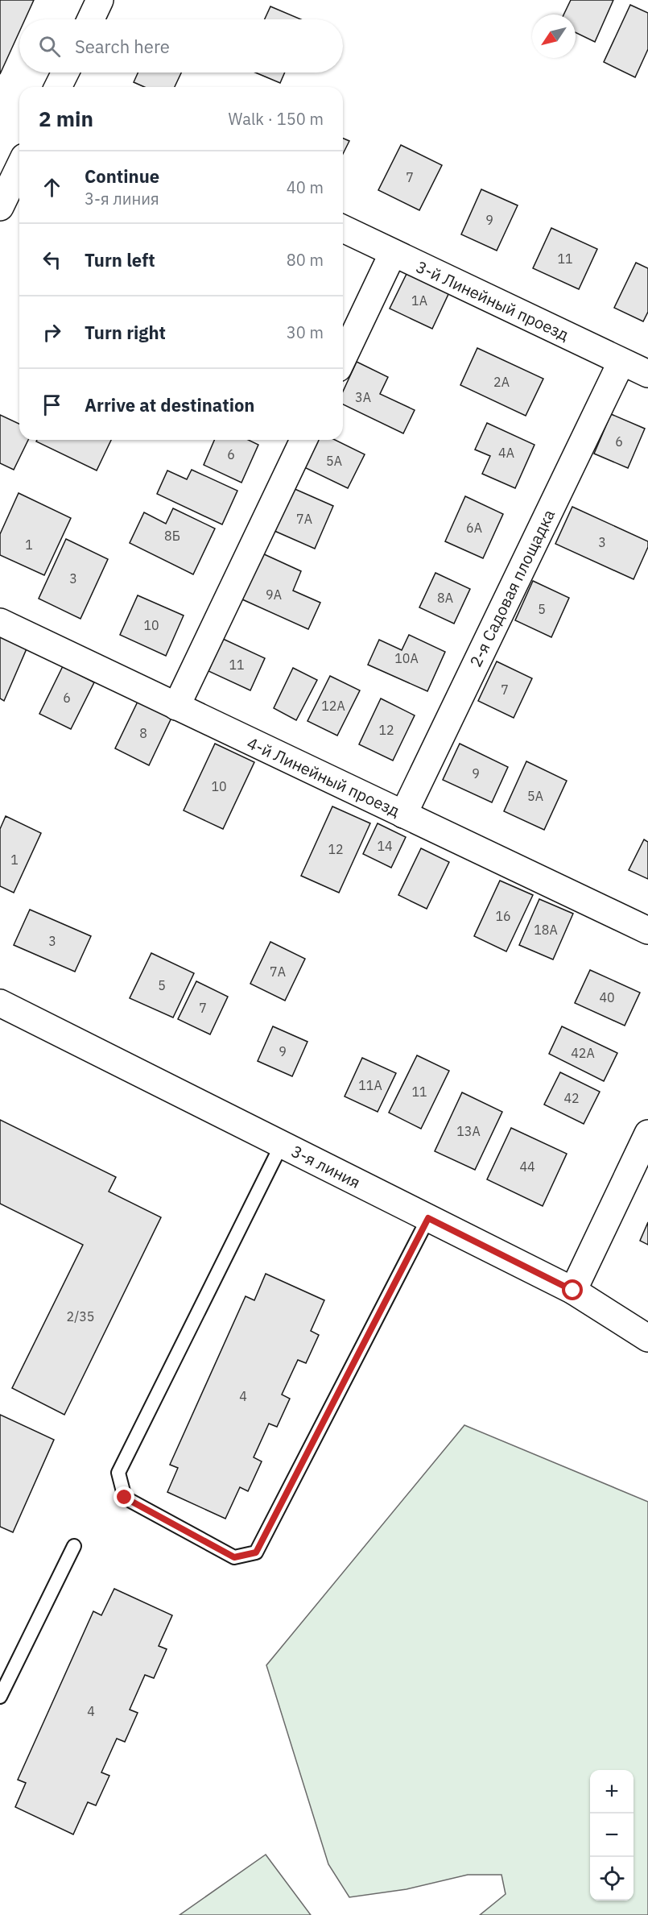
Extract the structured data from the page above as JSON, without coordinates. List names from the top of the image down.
{
  "streets": {
    "street": [
      "3-й Линейный проезд",
      "2-я Cадовая площадка",
      "4-й Линейный проезд",
      "3-я линия"
    ]
  },
  "crossings": [
    ["3-й Линейный проезд", "2-я Cадовая площадка"],
    ["2-я Cадовая площадка", "4-й Линейный проезд"]
  ],
  "house_numbers": [
    "7",
    "9",
    "11",
    "1А",
    "2А",
    "3А",
    "6",
    "4А",
    "6",
    "5А",
    "7А",
    "6А",
    "8Б",
    "3",
    "1",
    "3",
    "9А",
    "8А",
    "5",
    "10",
    "10А",
    "11",
    "7",
    "6",
    "12А",
    "12",
    "8",
    "9",
    "10",
    "5А",
    "14",
    "12",
    "1",
    "16",
    "18А",
    "3",
    "7А",
    "5",
    "40",
    "7",
    "9",
    "42А",
    "11А",
    "11",
    "42",
    "13А",
    "44",
    "2/35",
    "4",
    "4"
  ],
  "north": "bottom left",
  "page": {
    "search": "Search here",
    "heading": ["2 min", "Walk · 150 m"],
    "list": [
      ["Continue", "3-я линия", "40 m"],
      ["Turn left", "80 m"],
      ["Turn right", "30 m"],
      "Arrive at destination"
    ],
    "map_buttons": ["+", "−"]
  }
}
